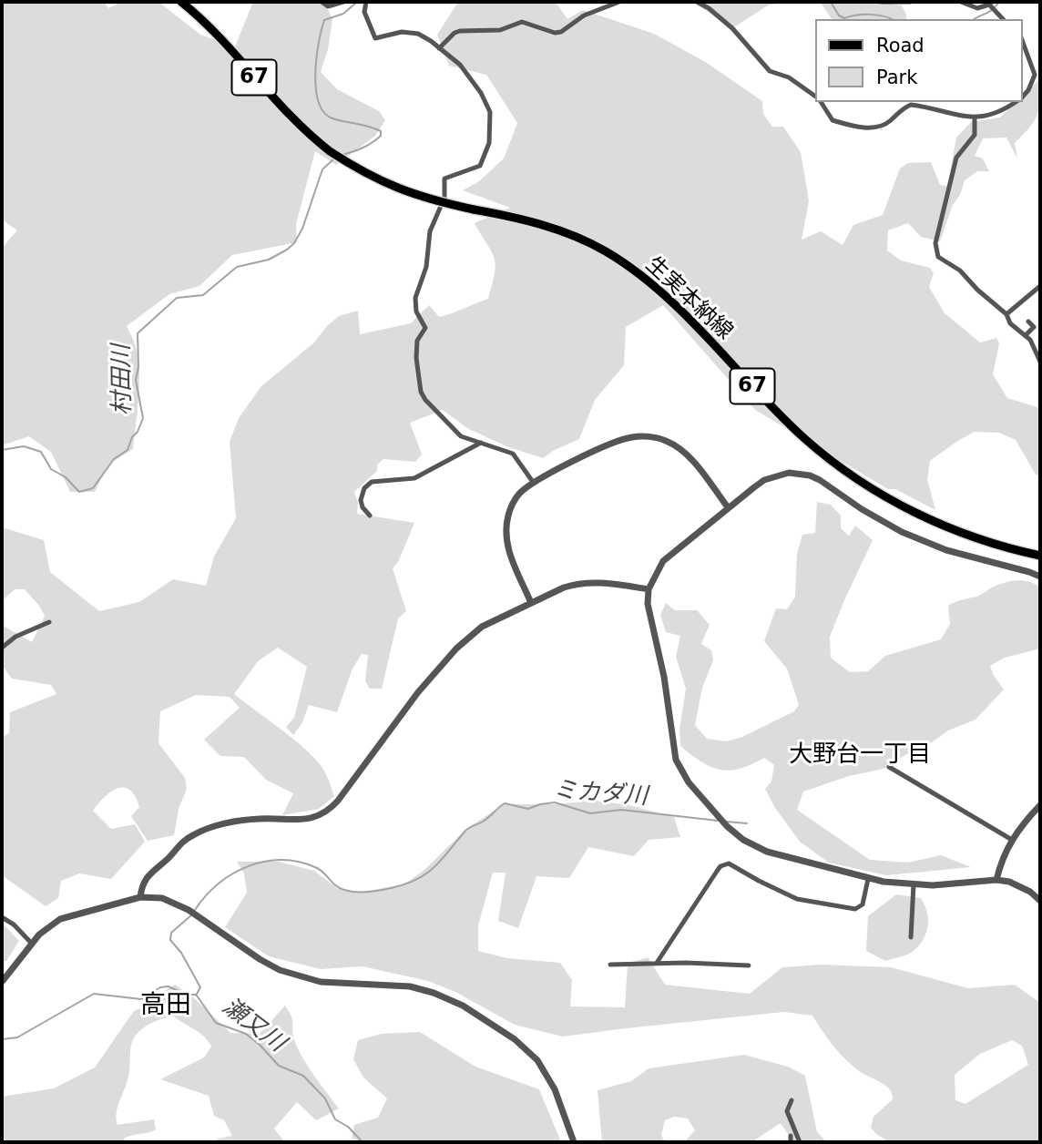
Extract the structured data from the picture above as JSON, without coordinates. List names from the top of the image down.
{
  "streets": {
    "main road": ["67", "生実本納線"]
  },
  "districts": ["大野台一丁目", "高田"],
  "water": ["村田川", "ミカダ川", "瀬又川"],
  "legend": ["Road", "Park"]
}
